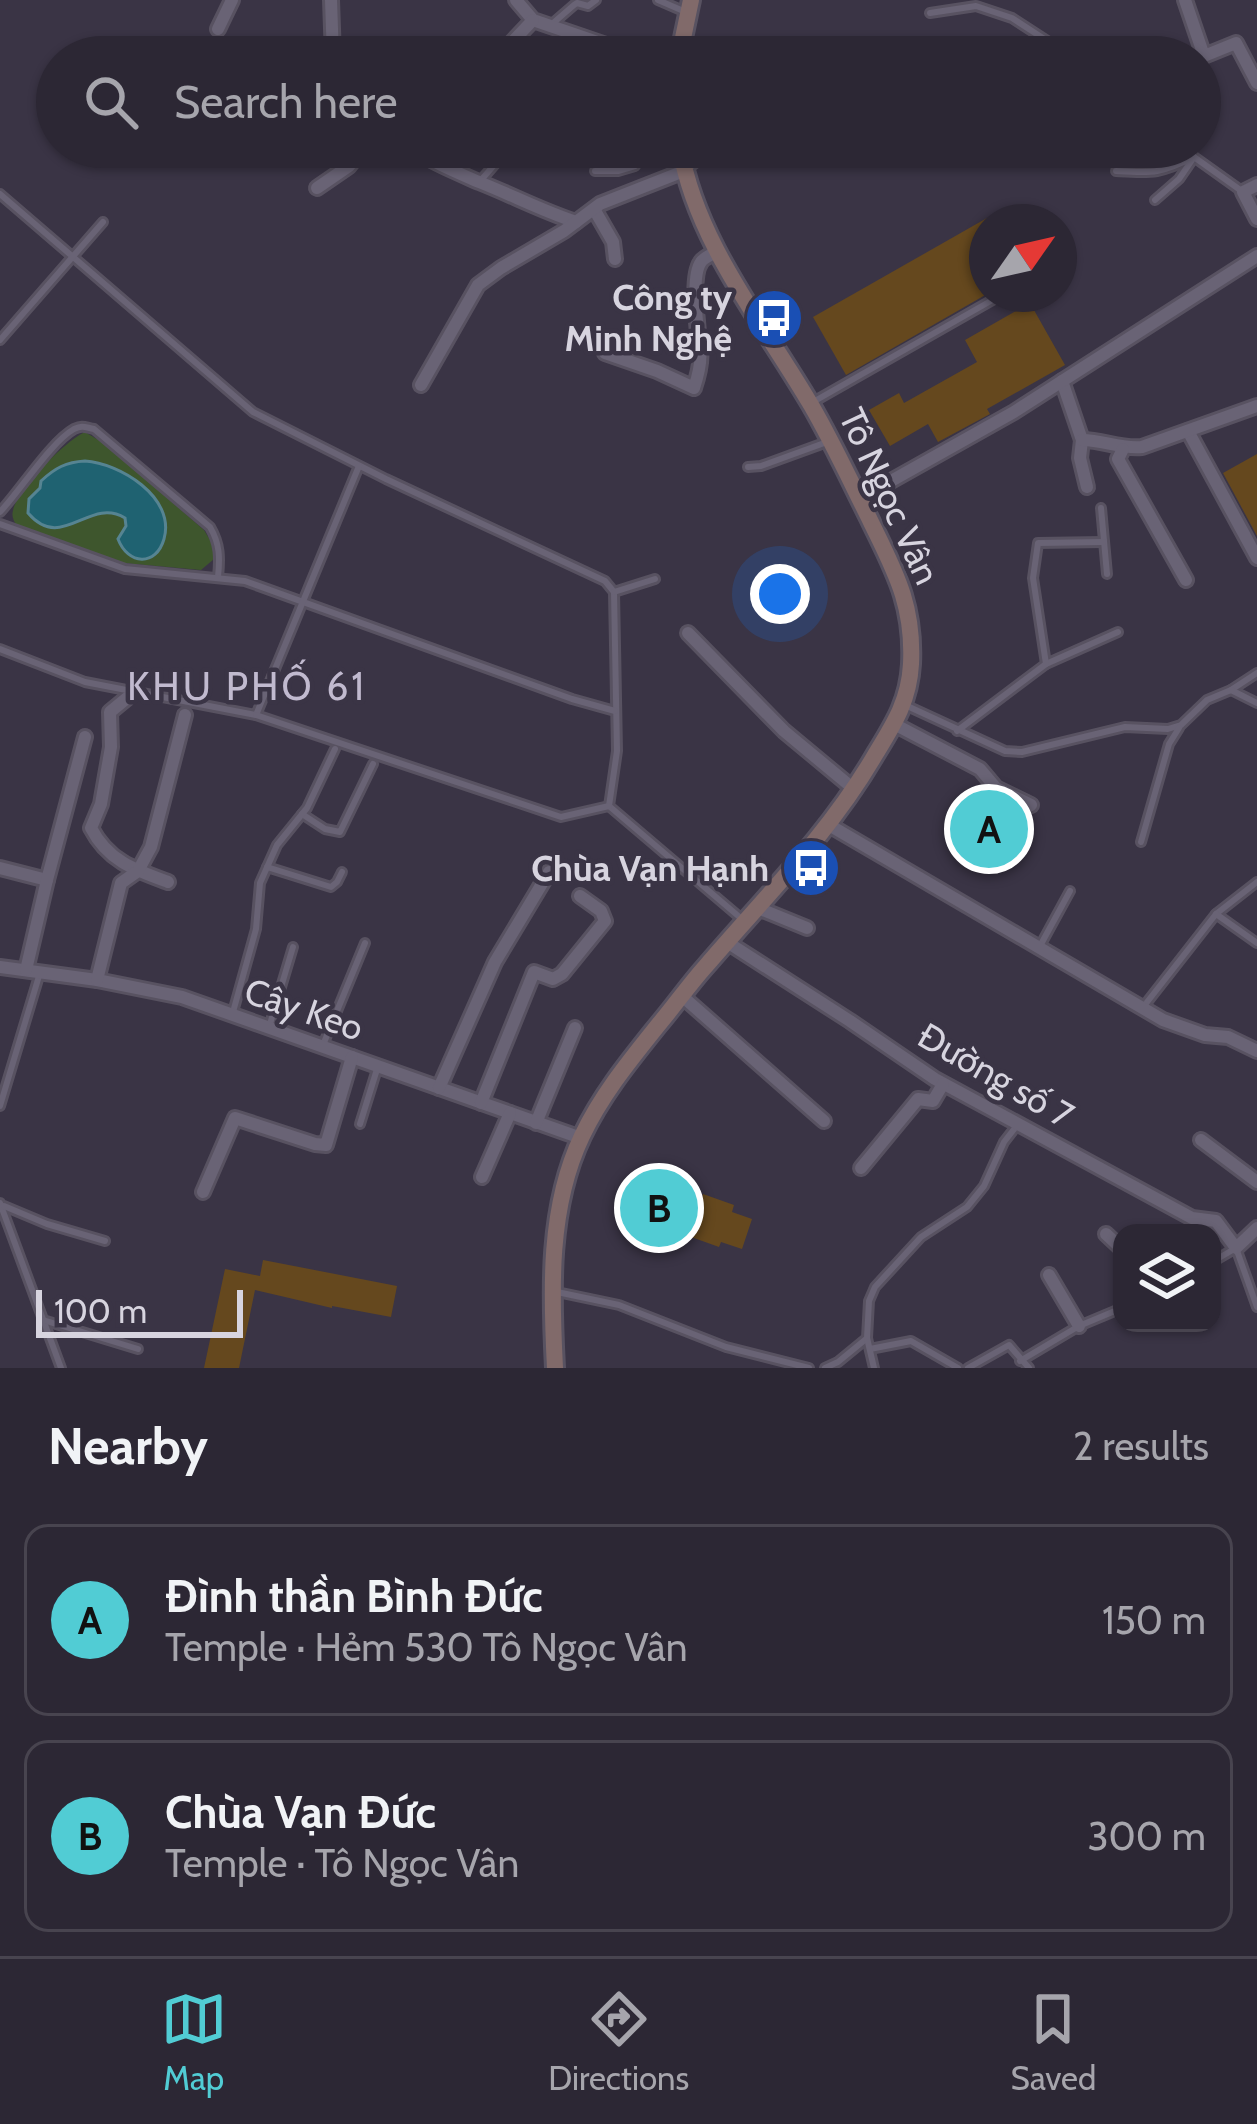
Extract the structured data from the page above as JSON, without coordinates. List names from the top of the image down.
{
  "streets": {
    "main road": ["Tô Ngọc Vân"],
    "street": ["Cây Keo", "Đường số 7"]
  },
  "crossings": [
    ["Tô Ngọc Vân", "Cây Keo"],
    ["Tô Ngọc Vân", "Đường số 7"]
  ],
  "districts": ["KHU PHỐ 61"],
  "places": {
    "bus stop": ["Công ty Minh Nghệ", "Chùa Vạn Hạnh"]
  },
  "scale_bar": "100 m",
  "north": "top right",
  "page": {
    "search": "Search here",
    "pins": ["A", "B"],
    "scale": "100 m",
    "heading": ["Nearby", "2 results"],
    "list": [
      {
        "mark": "A",
        "name": "Đình thần Bình Đức",
        "note": "Temple · Hẻm 530 Tô Ngọc Vân",
        "value": "150 m"
      },
      {
        "mark": "B",
        "name": "Chùa Vạn Đức",
        "note": "Temple · Tô Ngọc Vân",
        "value": "300 m"
      }
    ],
    "nav": ["Map", "Directions", "Saved"]
  }
}
